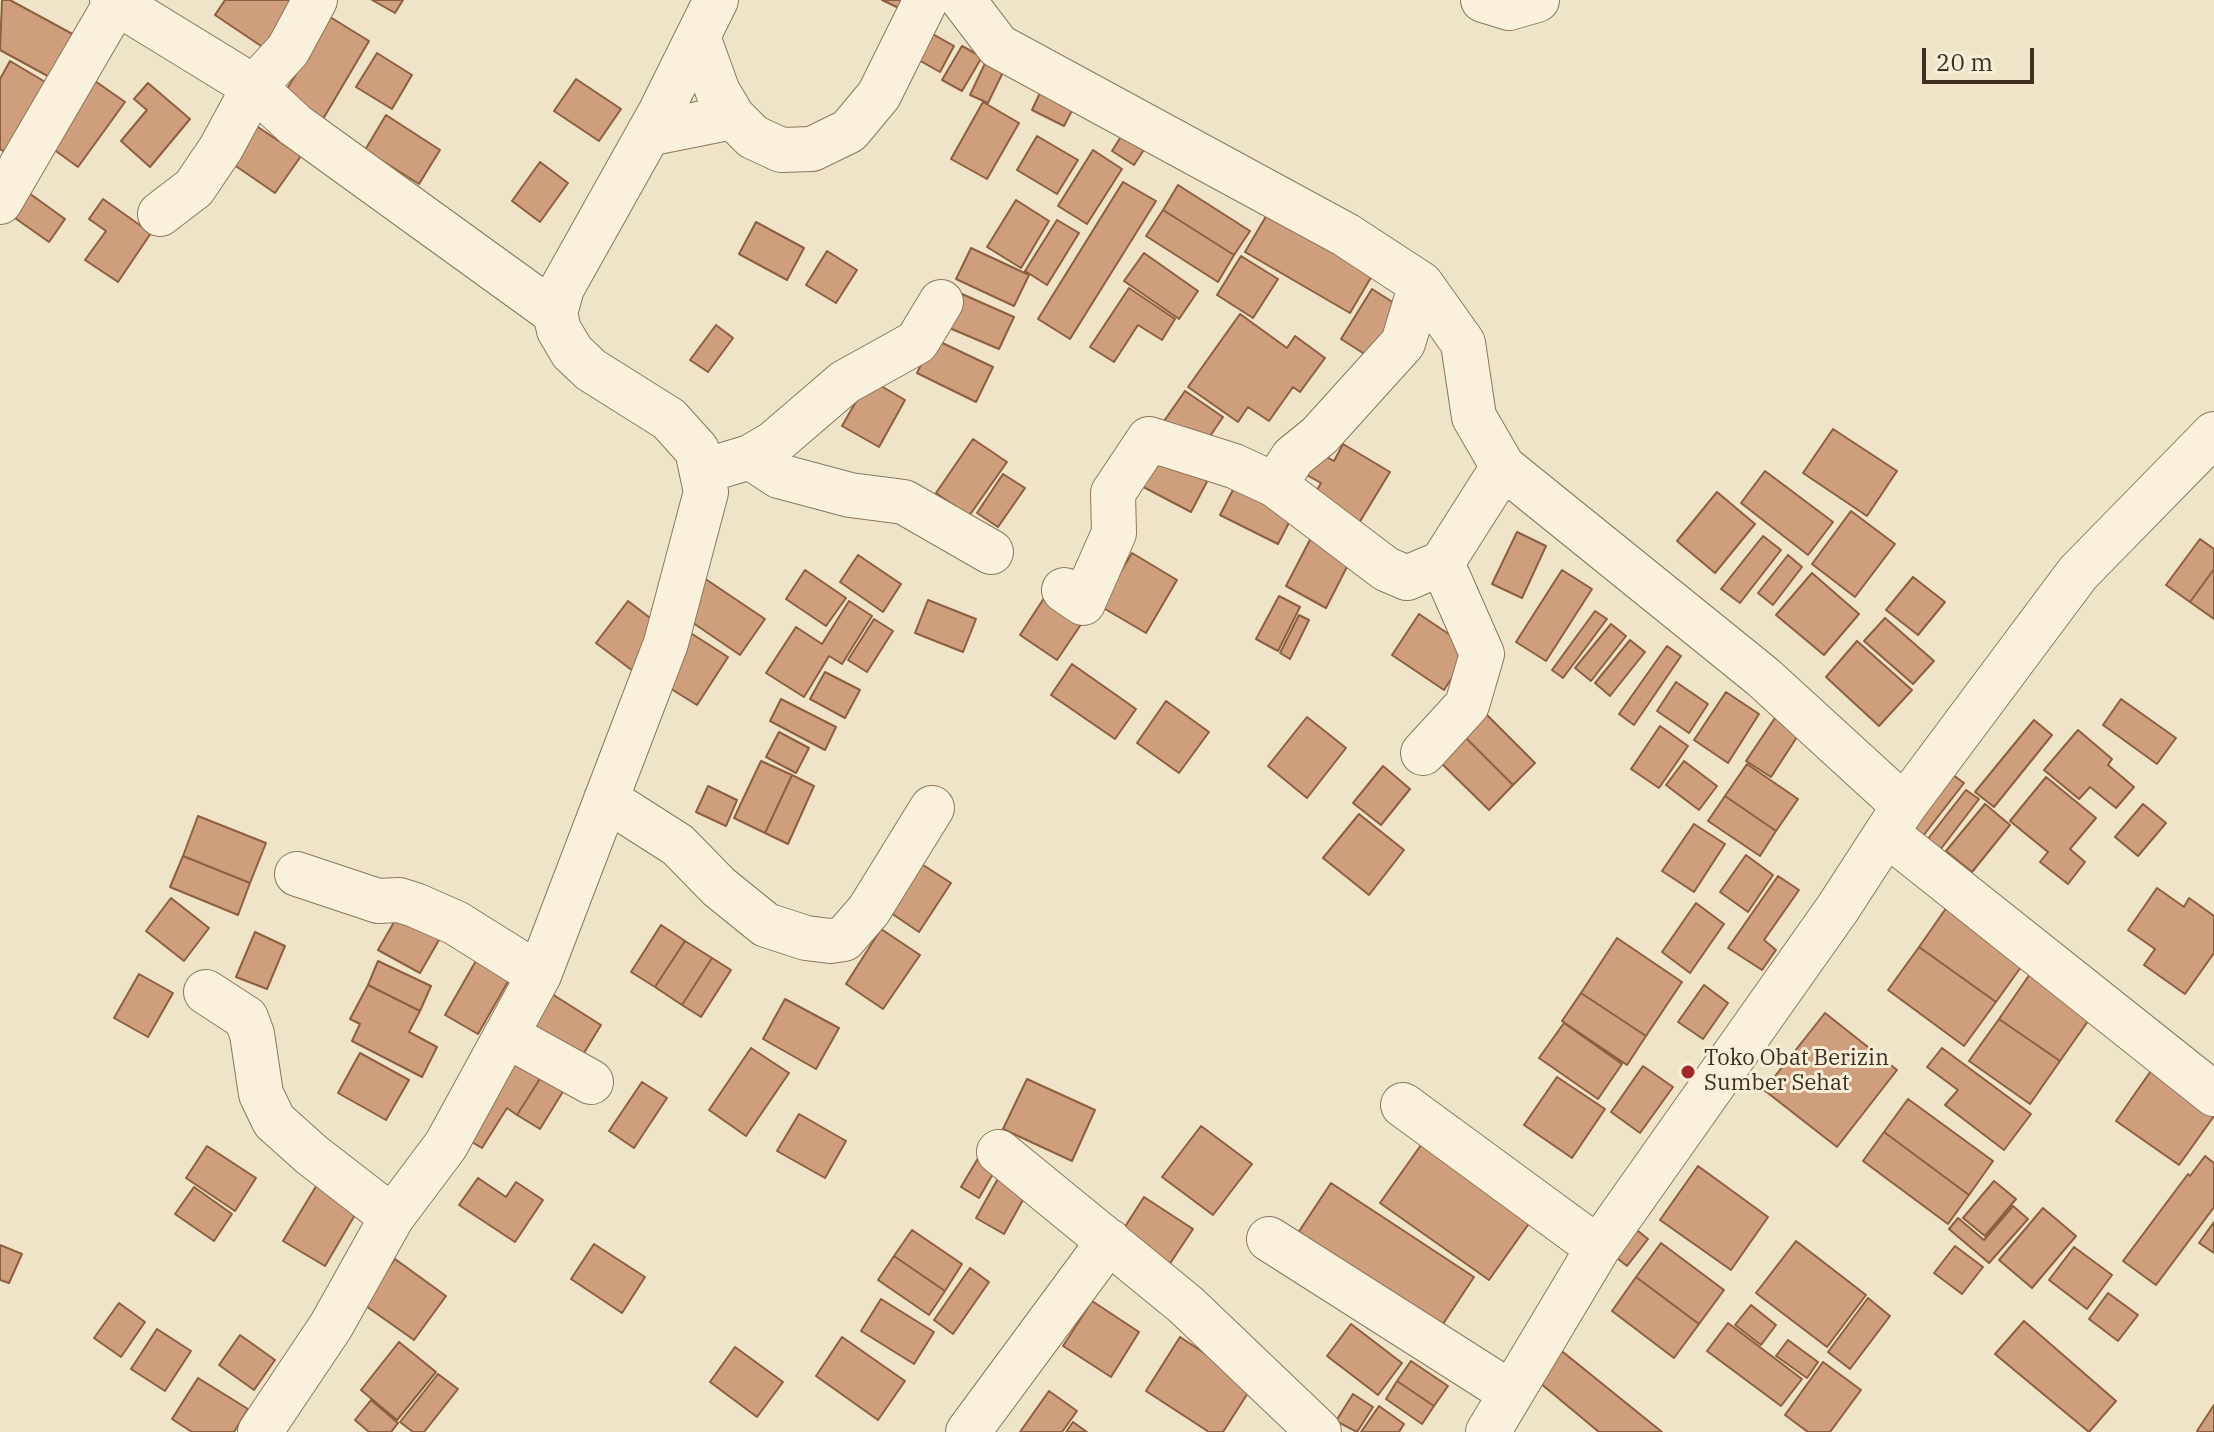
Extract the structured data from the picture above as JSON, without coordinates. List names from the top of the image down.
{
  "places": ["Toko Obat Berizin Sumber Sehat"],
  "scale_bar": "20 m"
}
